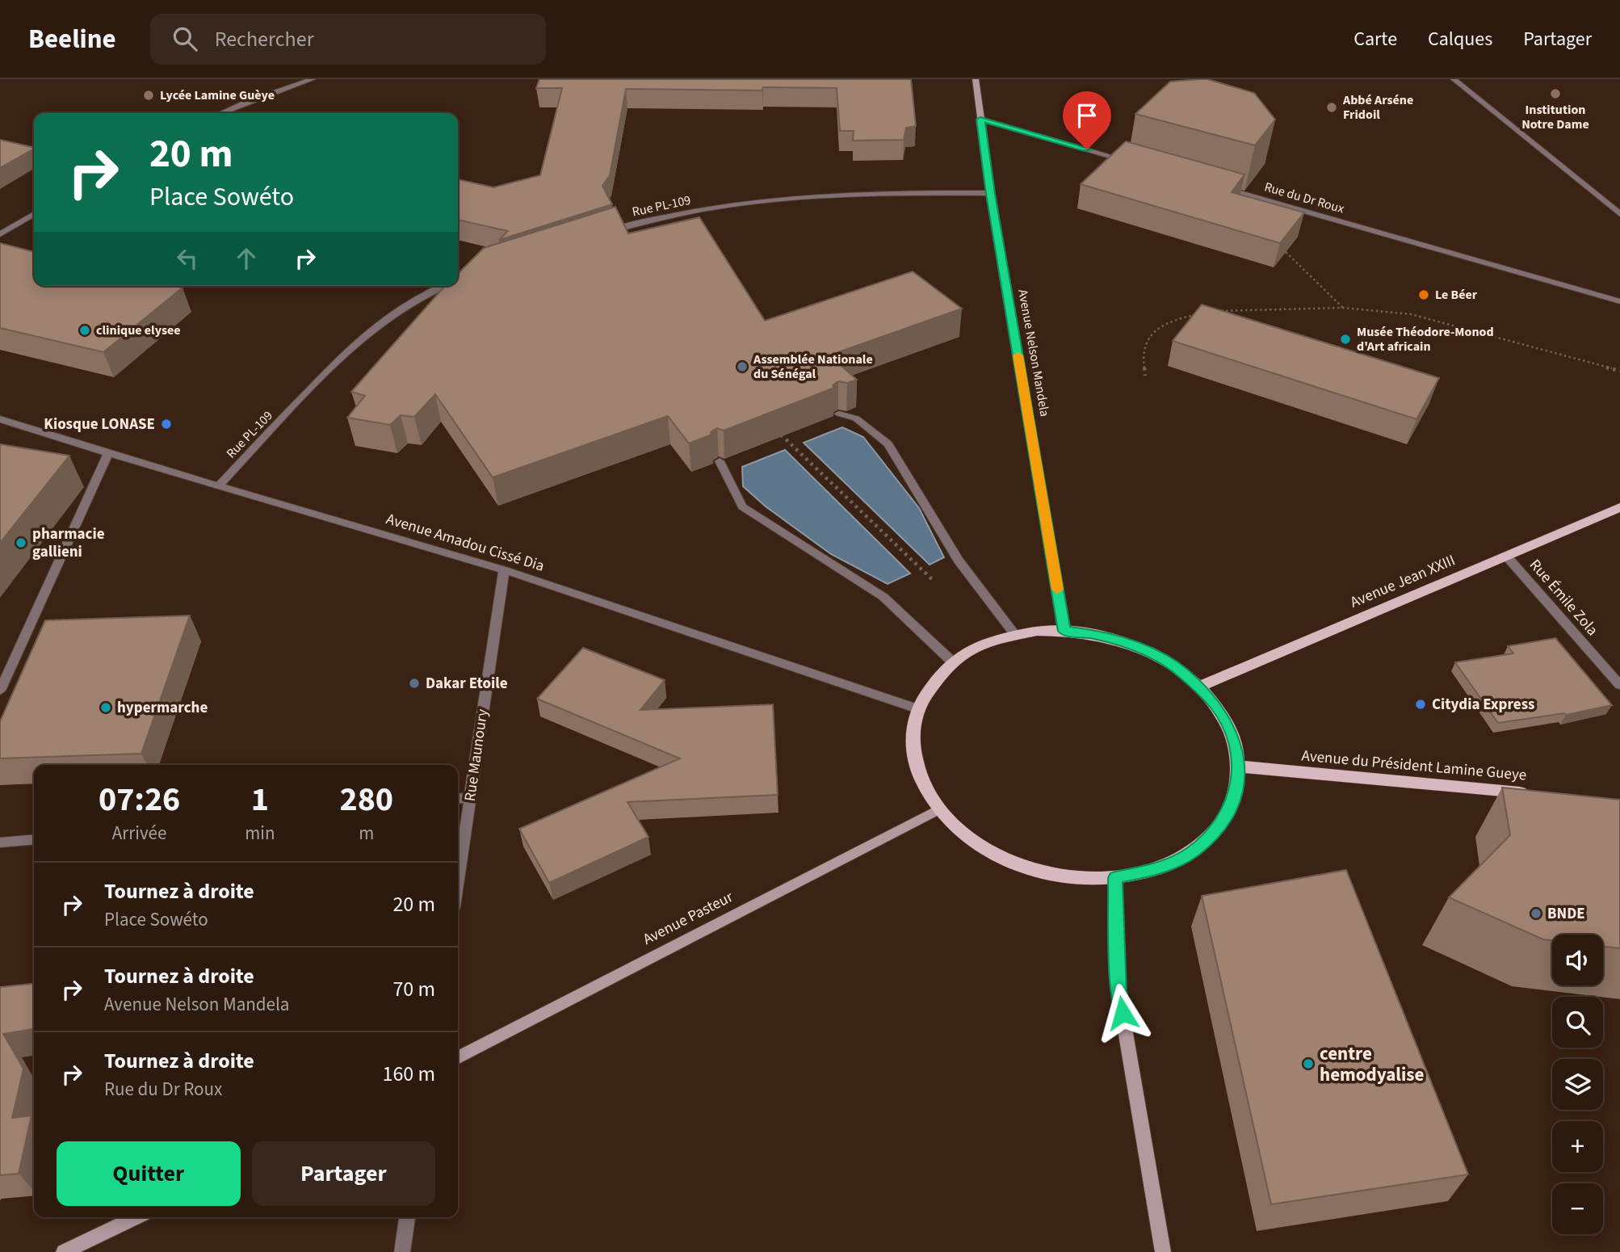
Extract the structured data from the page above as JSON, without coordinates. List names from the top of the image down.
{
  "streets": {
    "main road": ["Avenue Jean XXIII", "Avenue du Président Lamine Gueye"],
    "street": [
      "Rue du Dr Roux",
      "Rue PL-109",
      "Avenue Nelson Mandela",
      "Avenue Amadou Cissé Dia",
      "Rue Émile Zola",
      "Rue Maunoury",
      "Avenue Pasteur"
    ]
  },
  "crossings": [
    ["Rue PL-109", "Avenue Nelson Mandela"],
    ["Rue PL-109", "Avenue Amadou Cissé Dia"],
    ["Avenue Amadou Cissé Dia", "Rue Maunoury"],
    ["Avenue Jean XXIII", "Rue Émile Zola"]
  ],
  "places": [
    "Institution Notre Dame",
    "Lycée Lamine Guèye",
    "Abbé Arséne Fridoil",
    "Le Béer",
    "clinique elysee",
    "Musée Théodore-Monod d'Art africain",
    "Assemblée Nationale du Sénégal",
    "Kiosque LONASE",
    "pharmacie gallieni",
    "Dakar Etoile",
    "Citydia Express",
    "hypermarche",
    "BNDE",
    "centre hemodyalise"
  ],
  "page": {
    "header": "Beeline",
    "search": "Rechercher",
    "nav": ["Carte", "Calques", "Partager"],
    "turn": ["20 m", "Place Sowéto"],
    "eta": [
      "07:26",
      "Arrivée",
      "1",
      "min",
      "280",
      "m"
    ],
    "list": [
      {
        "name": "Tournez à droite",
        "note": "Place Sowéto",
        "value": "20 m"
      },
      {
        "name": "Tournez à droite",
        "note": "Avenue Nelson Mandela",
        "value": "70 m"
      },
      {
        "name": "Tournez à droite",
        "note": "Rue du Dr Roux",
        "value": "160 m"
      }
    ],
    "map_buttons": ["+", "−"],
    "buttons": ["Quitter", "Partager"]
  }
}
